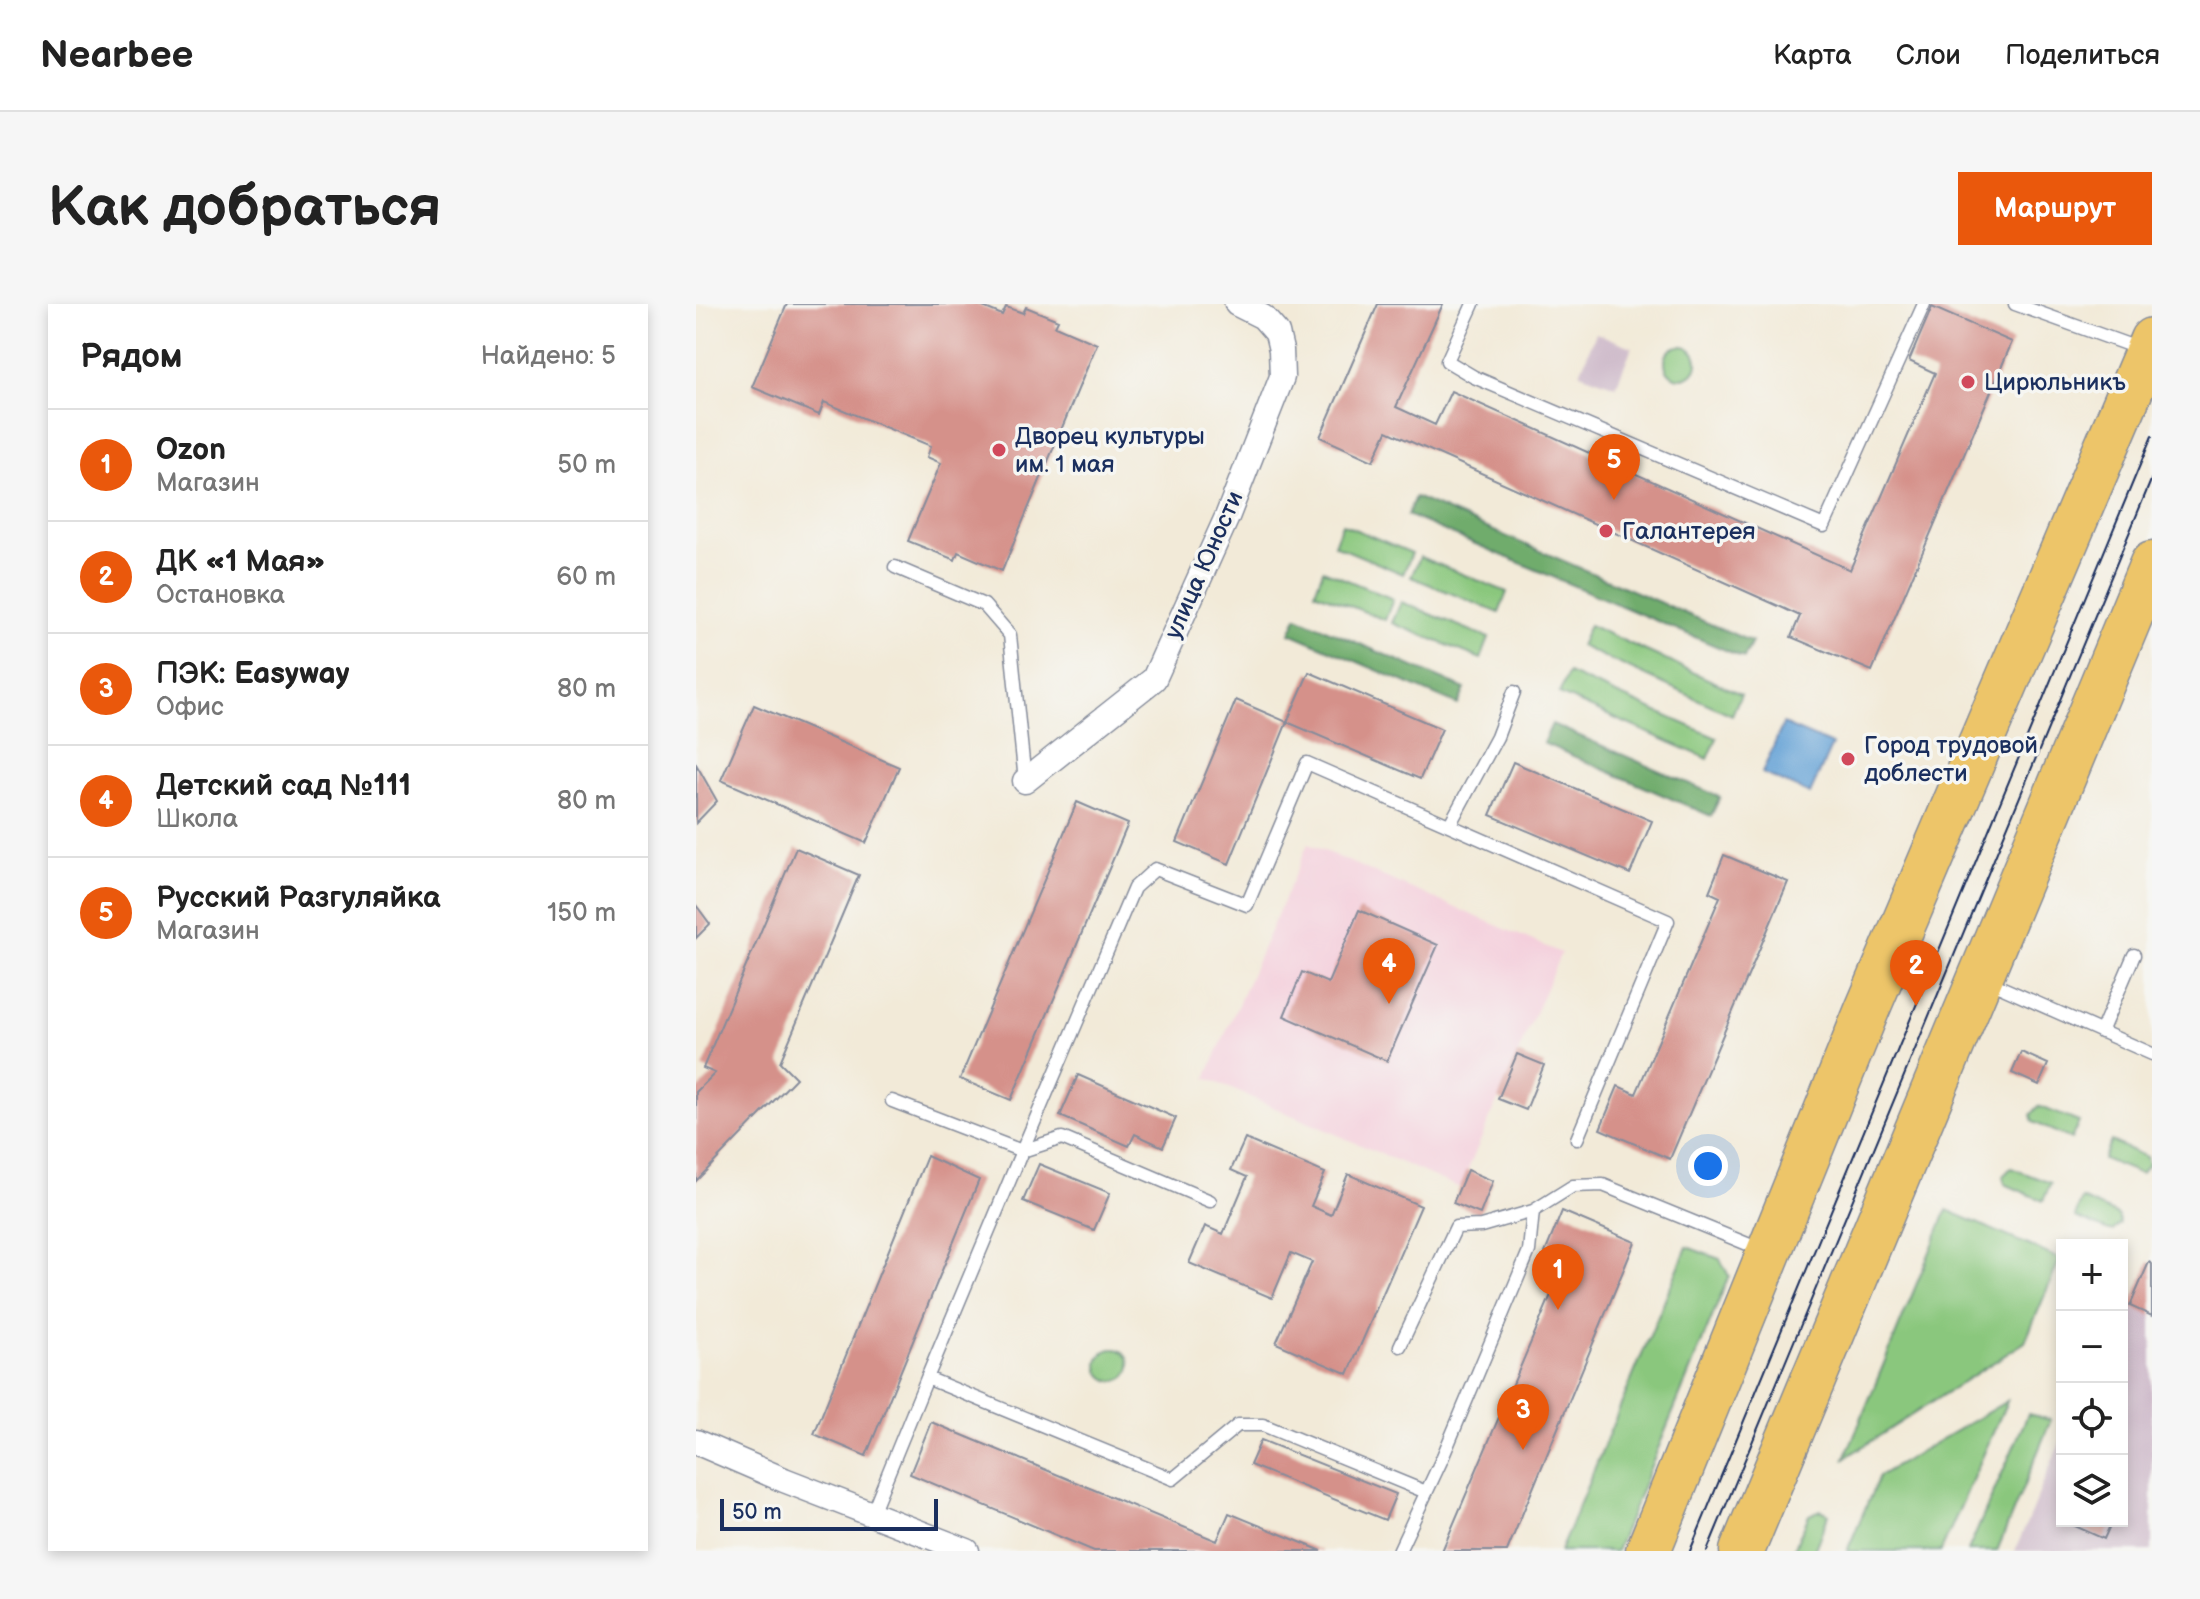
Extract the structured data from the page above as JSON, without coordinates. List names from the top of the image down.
{
  "streets": {
    "street": ["улица Юности"]
  },
  "places": [
    "Цирюльникъ",
    "Дворец культуры им. 1 мая",
    "Галантерея",
    "Город трудовой доблести"
  ],
  "scale_bar": "50 m",
  "page": {
    "header": "Nearbee",
    "nav": ["Карта", "Слои", "Поделиться"],
    "buttons": "Маршрут",
    "title": "Как добраться",
    "heading": ["Рядом", "Найдено: 5"],
    "list": [
      {
        "mark": "1",
        "name": "Ozon",
        "note": "Магазин",
        "value": "50 m"
      },
      {
        "mark": "2",
        "name": "ДК «1 Мая»",
        "note": "Остановка",
        "value": "60 m"
      },
      {
        "mark": "3",
        "name": "ПЭК: Easyway",
        "note": "Офис",
        "value": "80 m"
      },
      {
        "mark": "4",
        "name": "Детский сад №111",
        "note": "Школа",
        "value": "80 m"
      },
      {
        "mark": "5",
        "name": "Русский Разгуляйка",
        "note": "Магазин",
        "value": "150 m"
      }
    ],
    "pins": [
      "5",
      "4",
      "2",
      "1",
      "3"
    ],
    "map_buttons": ["+", "−"],
    "scale": "50 m"
  }
}
